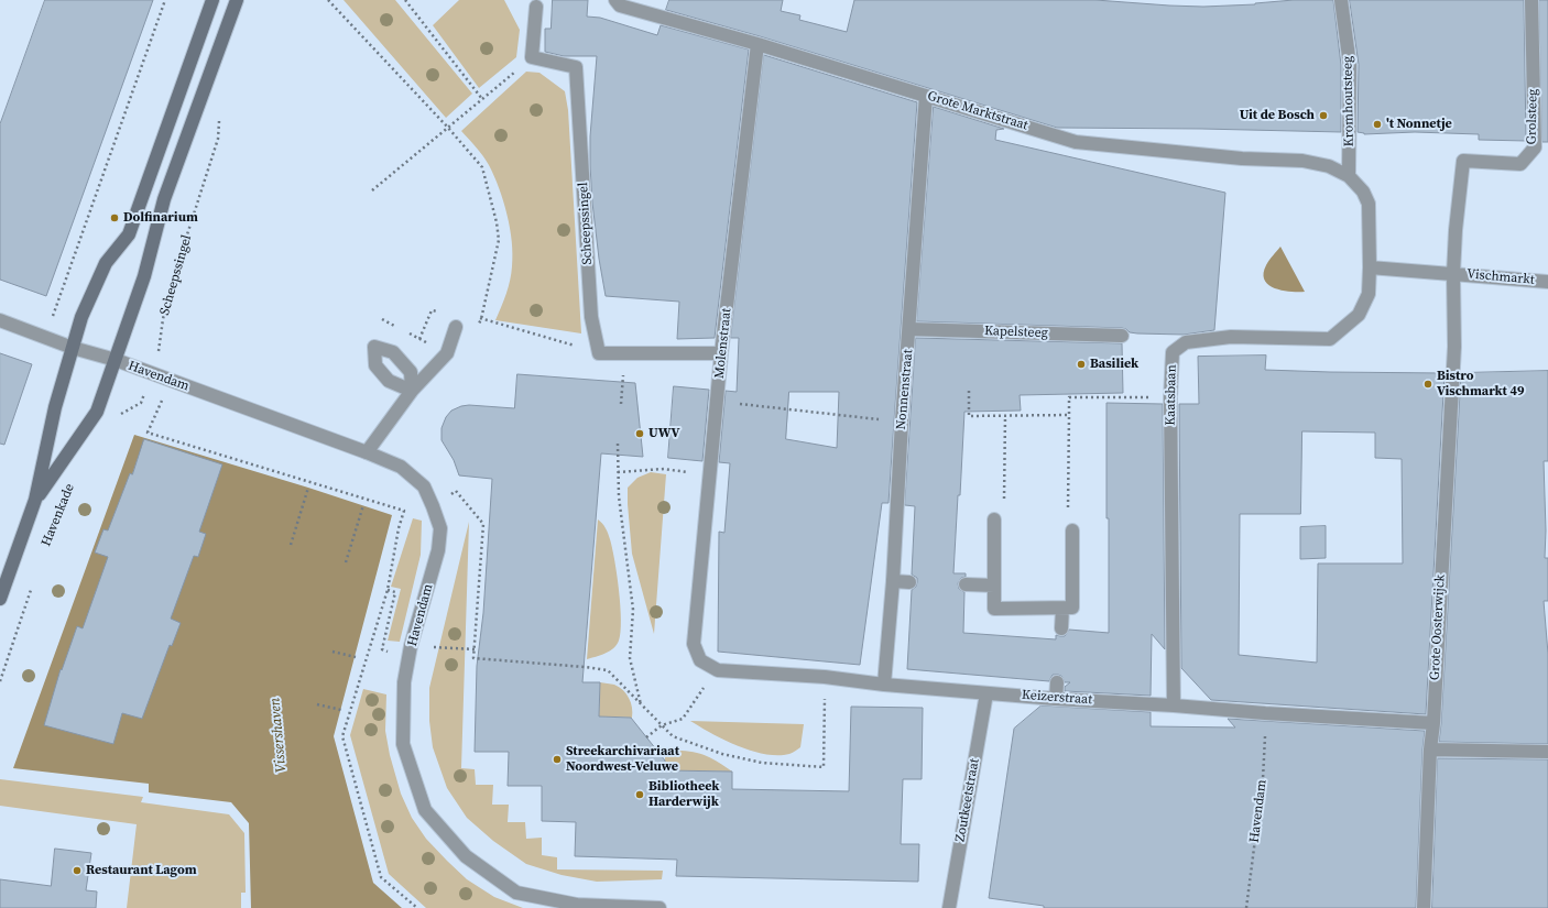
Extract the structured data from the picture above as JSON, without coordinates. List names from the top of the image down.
{
  "streets": {
    "street": [
      "Kromhoutsteeg",
      "Grote Marktstraat",
      "Grolsteeg",
      "Scheepssingel",
      "Vischmarkt",
      "Kapelsteeg",
      "Molenstraat",
      "Havendam",
      "Nonnenstraat",
      "Kaatsbaan",
      "Havenkade",
      "Grote Oosterwijck",
      "Keizerstraat",
      "Zoutkeetstraat"
    ]
  },
  "crossings": [
    ["Kromhoutsteeg", "Grote Marktstraat"],
    ["Kromhoutsteeg", "Kaatsbaan"],
    ["Grote Marktstraat", "Molenstraat"],
    ["Grote Marktstraat", "Nonnenstraat"],
    ["Grote Marktstraat", "Kaatsbaan"],
    ["Grolsteeg", "Vischmarkt"],
    ["Scheepssingel", "Havendam"],
    ["Vischmarkt", "Kaatsbaan"],
    ["Vischmarkt", "Grote Oosterwijck"],
    ["Kapelsteeg", "Nonnenstraat"],
    ["Molenstraat", "Keizerstraat"],
    ["Havendam", "Havenkade"],
    ["Havendam", "Keizerstraat"],
    ["Nonnenstraat", "Keizerstraat"],
    ["Kaatsbaan", "Keizerstraat"],
    ["Grote Oosterwijck", "Keizerstraat"],
    ["Keizerstraat", "Zoutkeetstraat"]
  ],
  "water": ["Vissershaven"],
  "places": [
    "Uit de Bosch",
    "'t Nonnetje",
    "Dolfinarium",
    "Basiliek",
    "Bistro Vischmarkt 49",
    "UWV",
    "Streekarchivariaat Noordwest-Veluwe",
    "Bibliotheek Harderwijk",
    "Restaurant Lagom"
  ]
}
